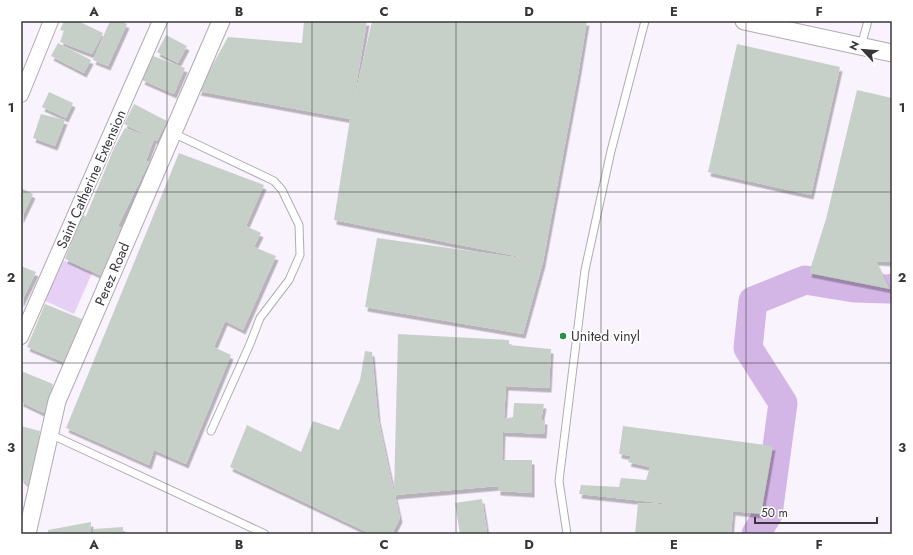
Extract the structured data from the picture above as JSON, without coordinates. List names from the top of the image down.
{
  "streets": {
    "street": ["Saint Catherine Extension", "Perez Road"]
  },
  "places": ["United vinyl"],
  "scale_bar": "50 m",
  "north": "top left",
  "grid": {
    "columns": [
      "A",
      "B",
      "C",
      "D",
      "E",
      "F"
    ],
    "rows": ["1", "2", "3"]
  }
}
